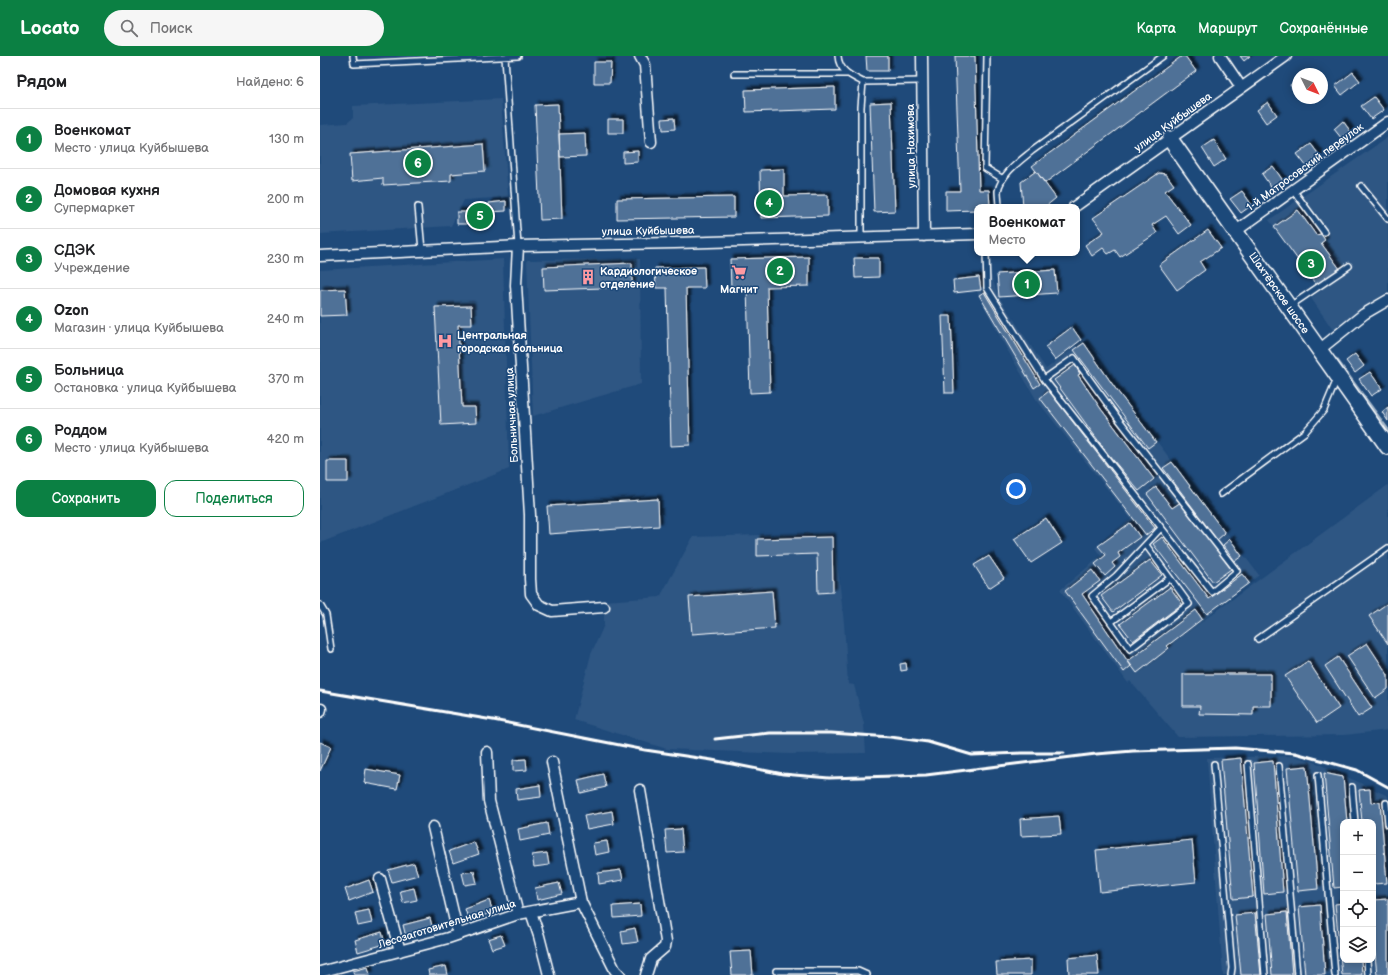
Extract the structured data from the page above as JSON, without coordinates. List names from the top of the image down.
{
  "streets": {
    "street": [
      "улица Куйбышева",
      "улица Нахимова",
      "1-й Матросовский переулок",
      "Шахтёрское шоссе",
      "Больничная улица",
      "Лесозаготовительная улица"
    ]
  },
  "crossings": [
    ["улица Куйбышева", "улица Нахимова"],
    ["улица Куйбышева", "Шахтёрское шоссе"],
    ["улица Куйбышева", "Больничная улица"],
    ["1-й Матросовский переулок", "Шахтёрское шоссе"]
  ],
  "places": {
    "supermarket": ["Магнит"],
    "building": ["Кардиологическое отделение"],
    "hospital": ["Центральная городская больница"]
  },
  "north": "bottom right",
  "page": {
    "header": "Locato",
    "search": "Поиск",
    "nav": ["Карта", "Маршрут", "Сохранённые"],
    "heading": ["Рядом", "Найдено: 6"],
    "list": [
      {
        "mark": "1",
        "name": "Военкомат",
        "note": "Место · улица Куйбышева",
        "value": "130 m"
      },
      {
        "mark": "2",
        "name": "Домовая кухня",
        "note": "Супермаркет",
        "value": "200 m"
      },
      {
        "mark": "3",
        "name": "СДЭК",
        "note": "Учреждение",
        "value": "230 m"
      },
      {
        "mark": "4",
        "name": "Ozon",
        "note": "Магазин · улица Куйбышева",
        "value": "240 m"
      },
      {
        "mark": "5",
        "name": "Больница",
        "note": "Остановка · улица Куйбышева",
        "value": "370 m"
      },
      {
        "mark": "6",
        "name": "Роддом",
        "note": "Место · улица Куйбышева",
        "value": "420 m"
      }
    ],
    "pins": [
      "6",
      "4",
      "5",
      "3",
      "2",
      "1"
    ],
    "popup": ["Военкомат", "Место"],
    "buttons": ["Сохранить", "Поделиться"],
    "map_buttons": ["+", "−"]
  }
}
